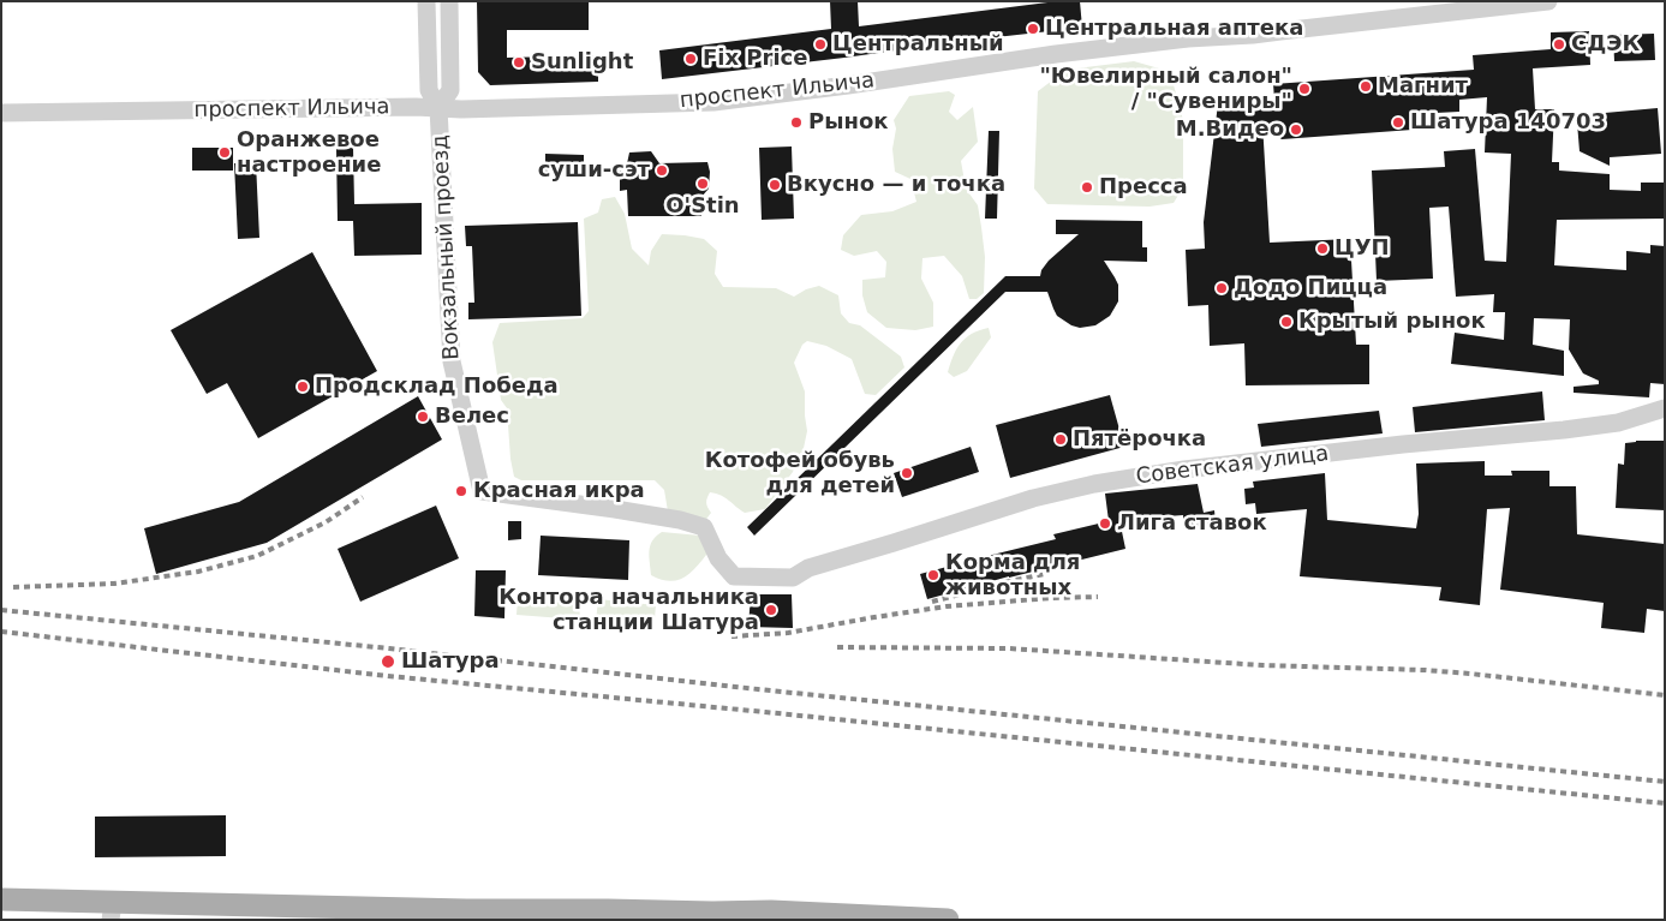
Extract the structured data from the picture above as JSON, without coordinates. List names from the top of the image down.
{
  "streets": {
    "street": ["проспект Ильича", "Вокзальный проезд", "Советская улица"]
  },
  "crossings": [
    ["проспект Ильича", "Вокзальный проезд"],
    ["Вокзальный проезд", "Советская улица"]
  ],
  "places": [
    "Центральная аптека",
    "Центральный",
    "СДЭК",
    "Fix Price",
    "Sunlight",
    "Магнит",
    "\"Ювелирный салон\" / \"Сувениры\"",
    "Рынок",
    "Шатура 140703",
    "М.Видео",
    "Оранжевое настроение",
    "суши-сэт",
    "O'Stin",
    "Вкусно — и точка",
    "Пресса",
    "ЦУП",
    "Додо Пицца",
    "Крытый рынок",
    "Продсклад Победа",
    "Велес",
    "Пятёрочка",
    "Котофей обувь для детей",
    "Красная икра",
    "Лига ставок",
    "Корма для животных",
    "Контора начальника станции Шатура",
    "Шатура"
  ]
}
